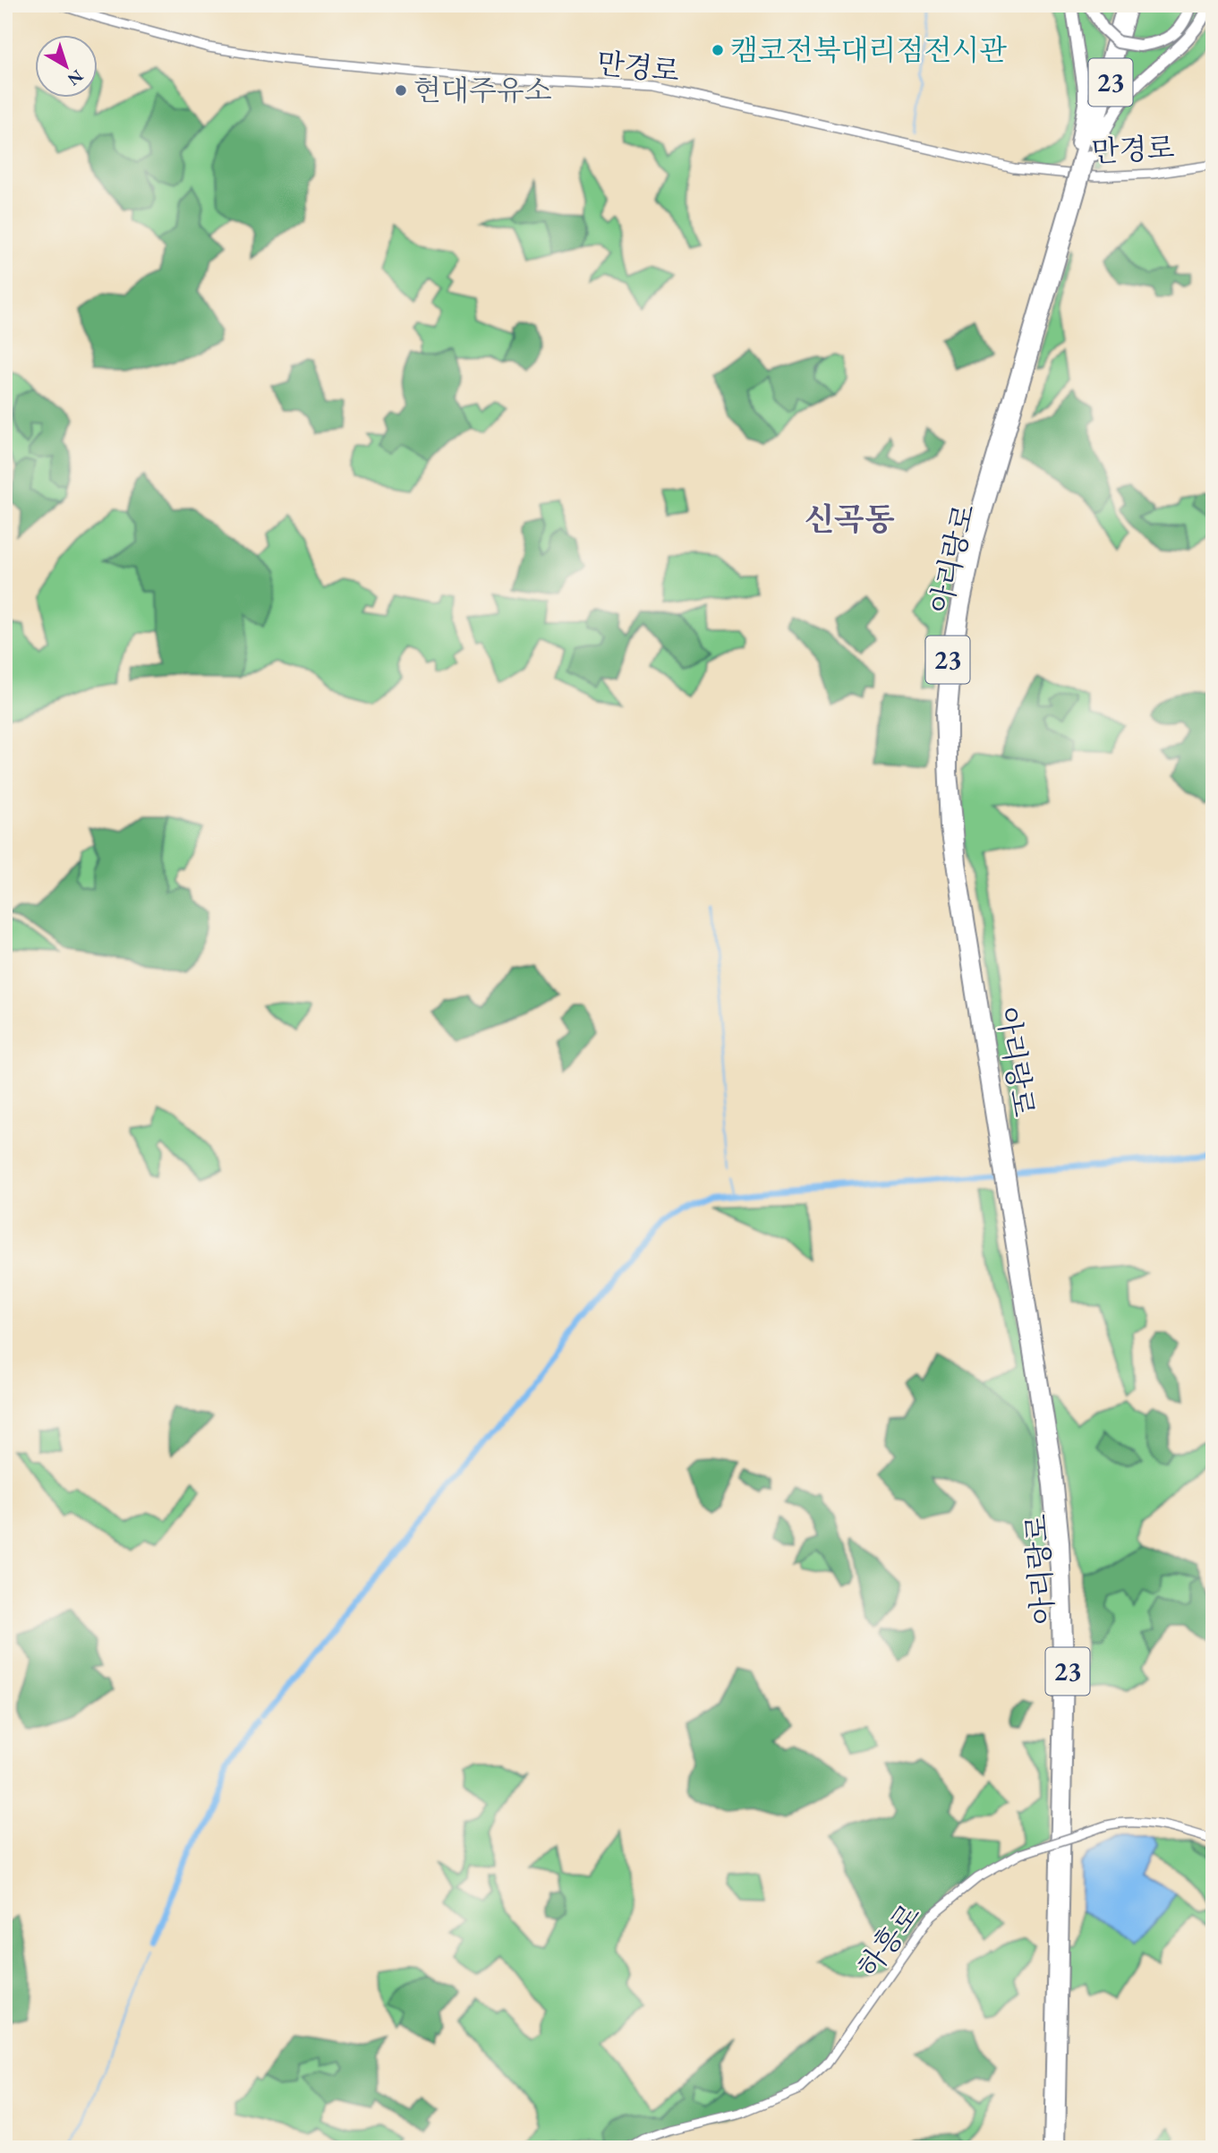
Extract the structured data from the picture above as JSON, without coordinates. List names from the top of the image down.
{
  "streets": {
    "highway": ["23", "아리랑로"],
    "street": ["만경로", "하흥로"]
  },
  "districts": ["신곡동"],
  "places": ["캠코전북대리점전시관", "현대주유소"],
  "north": "bottom right"
}
